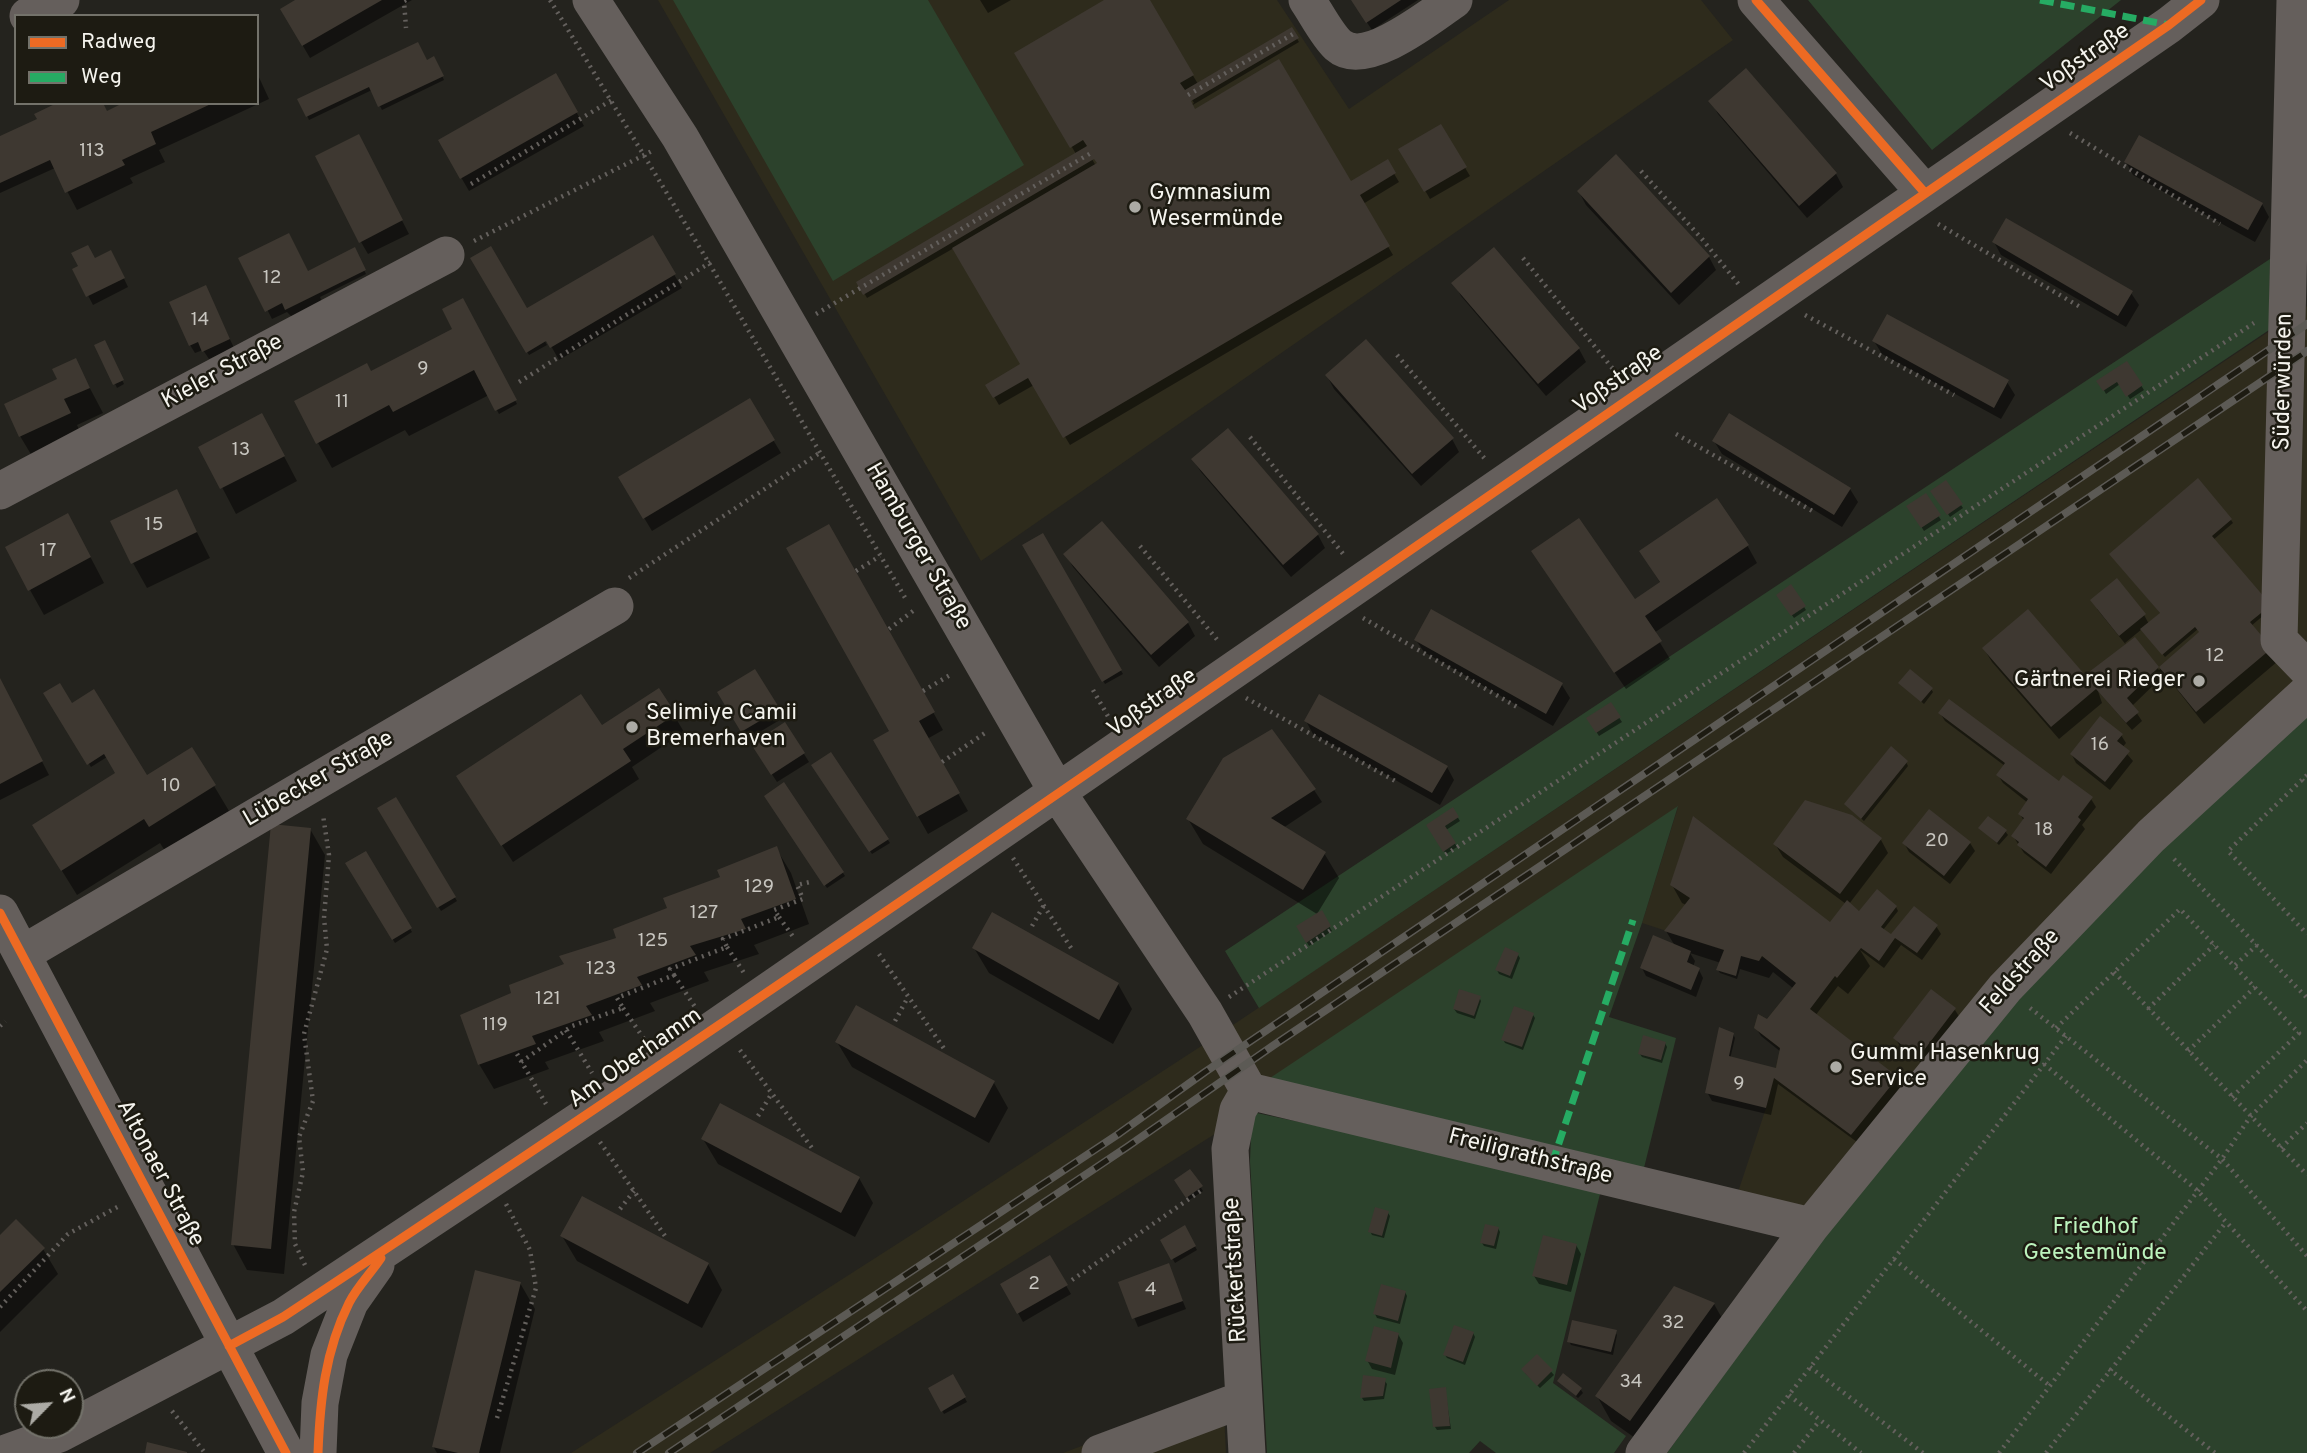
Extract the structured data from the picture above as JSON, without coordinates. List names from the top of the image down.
{
  "streets": {
    "street": [
      "Voßstraße",
      "Kieler Straße",
      "Süderwürden",
      "Hamburger Straße",
      "Lübecker Straße",
      "Feldstraße",
      "Am Oberhamm",
      "Freiligrathstraße",
      "Altonaer Straße",
      "Rückertstraße"
    ]
  },
  "crossings": [
    ["Voßstraße", "Hamburger Straße"],
    ["Voßstraße", "Am Oberhamm"],
    ["Hamburger Straße", "Am Oberhamm"],
    ["Hamburger Straße", "Freiligrathstraße"],
    ["Hamburger Straße", "Rückertstraße"],
    ["Lübecker Straße", "Altonaer Straße"],
    ["Feldstraße", "Freiligrathstraße"],
    ["Am Oberhamm", "Altonaer Straße"],
    ["Freiligrathstraße", "Rückertstraße"]
  ],
  "parks": ["Friedhof Geestemünde"],
  "places": [
    "Gymnasium Wesermünde",
    "Gärtnerei Rieger",
    "Selimiye Camii Bremerhaven",
    "Gummi Hasenkrug Service"
  ],
  "house_numbers": [
    "113",
    "12",
    "14",
    "9",
    "11",
    "13",
    "15",
    "17",
    "12",
    "16",
    "10",
    "18",
    "20",
    "129",
    "127",
    "125",
    "123",
    "121",
    "119",
    "9",
    "2",
    "4",
    "32",
    "34"
  ],
  "legend": ["Radweg", "Weg"],
  "north": "top right"
}
